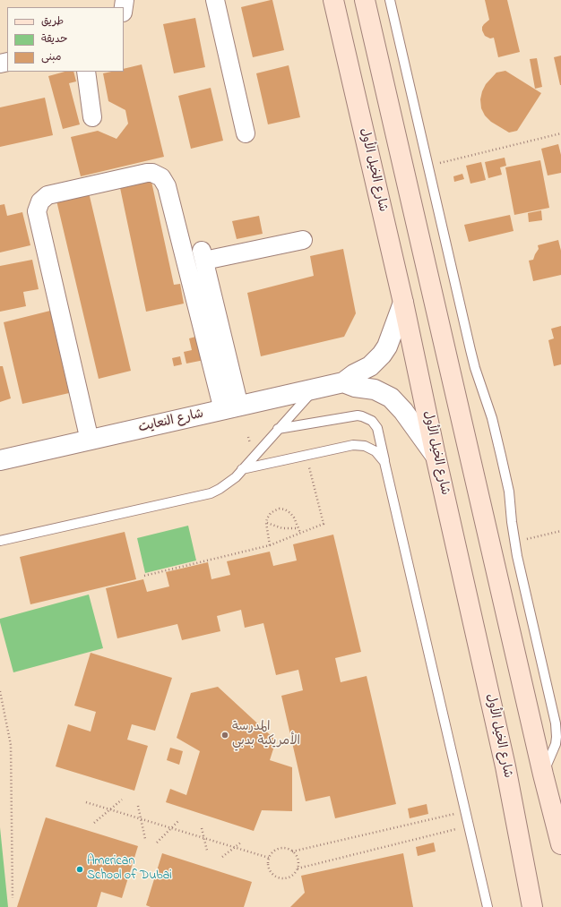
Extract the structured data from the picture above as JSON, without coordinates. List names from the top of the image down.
{
  "streets": {
    "main road": ["شارع الخيل الأول"],
    "street": ["شارع النعايت"]
  },
  "crossings": [
    ["شارع الخيل الأول", "شارع النعايت"]
  ],
  "places": ["المدرسة الأمريكية بدبي", "American School of Dubai"],
  "legend": ["طريق", "حديقة", "مبنى"]
}
